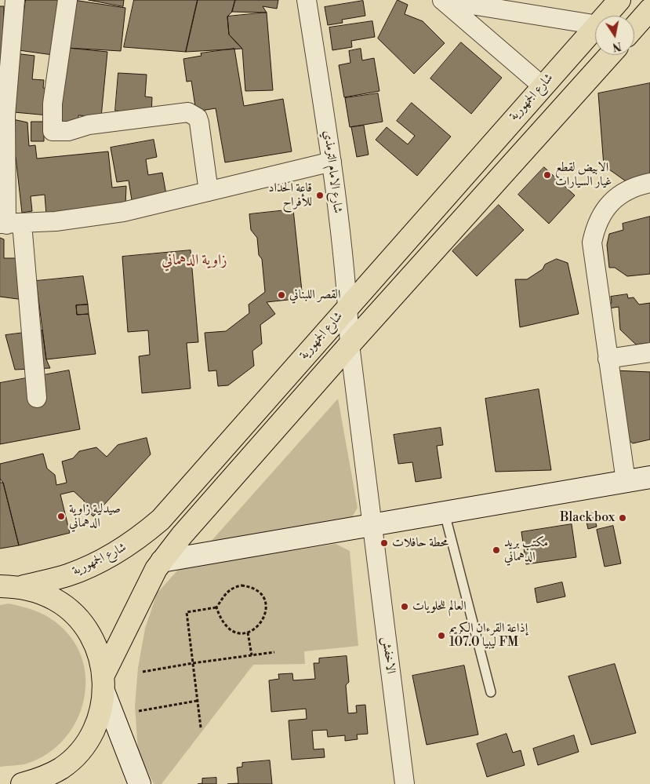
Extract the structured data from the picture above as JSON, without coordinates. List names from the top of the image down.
{
  "streets": {
    "main road": ["شارع الجمهورية"],
    "street": ["شارع الامام الترمذي", "الاخفش"]
  },
  "crossings": [
    ["شارع الجمهورية", "شارع الامام الترمذي"],
    ["شارع الجمهورية", "الاخفش"],
    ["شارع الامام الترمذي", "الاخفش"]
  ],
  "districts": ["زاوية الدهماني"],
  "places": [
    "الابيض لقطع غيار السيارات",
    "قاعة الحداد للأفراح",
    "القصر اللبناني",
    "صيدلية زاوية الدهماني",
    "Black box",
    "محطة حافلات",
    "مكتب بريد الدهماني",
    "العالم للحلويات",
    "إذاعة القرءان الكريم ليبيا 107.0 FM"
  ],
  "north": "bottom"
}
